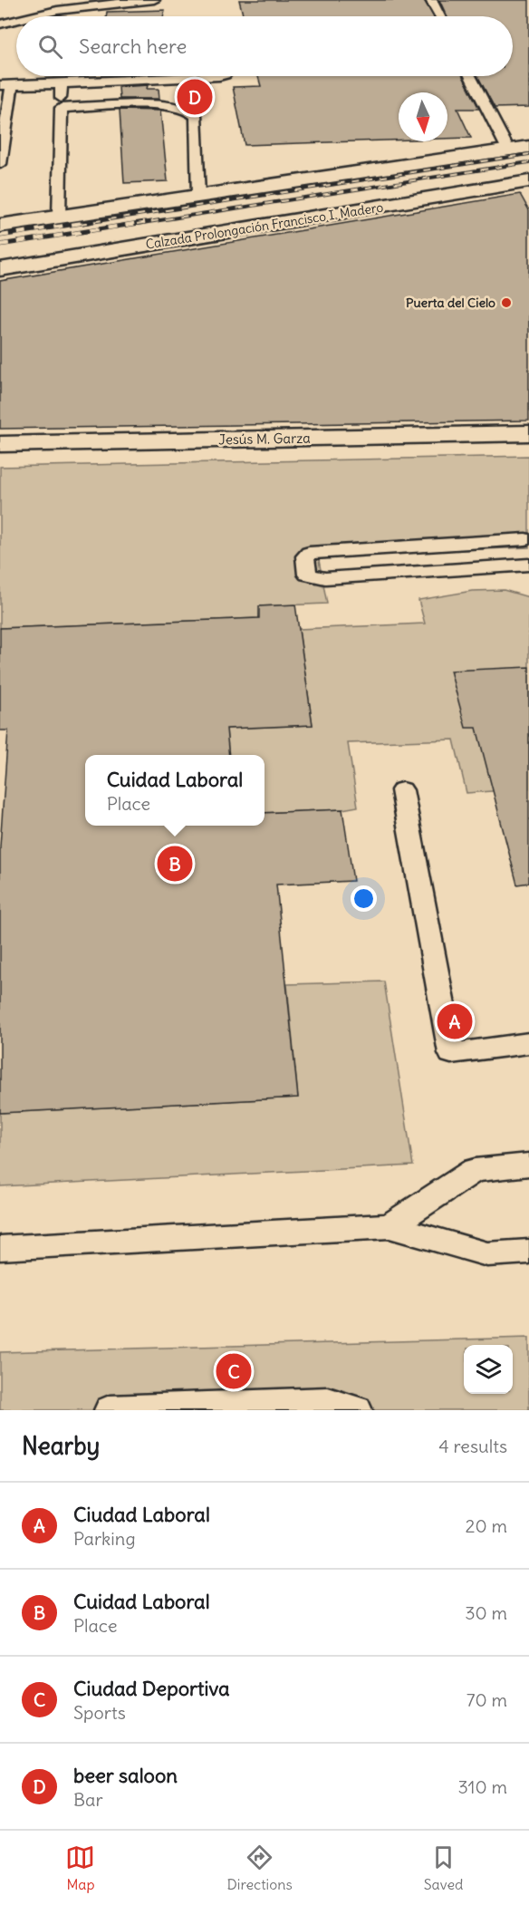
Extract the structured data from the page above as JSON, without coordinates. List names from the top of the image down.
{
  "streets": {
    "main road": ["Calzada Prolongación Francisco I. Madero", "Jesús M. Garza"]
  },
  "places": ["Puerta del Cielo"],
  "north": "bottom",
  "page": {
    "search": "Search here",
    "pins": [
      "D",
      "B",
      "A",
      "C"
    ],
    "popup": ["Cuidad Laboral", "Place"],
    "heading": ["Nearby", "4 results"],
    "list": [
      {
        "mark": "A",
        "name": "Ciudad Laboral",
        "note": "Parking",
        "value": "20 m"
      },
      {
        "mark": "B",
        "name": "Cuidad Laboral",
        "note": "Place",
        "value": "30 m"
      },
      {
        "mark": "C",
        "name": "Ciudad Deportiva",
        "note": "Sports",
        "value": "70 m"
      },
      {
        "mark": "D",
        "name": "beer saloon",
        "note": "Bar",
        "value": "310 m"
      }
    ],
    "nav": ["Map", "Directions", "Saved"]
  }
}
